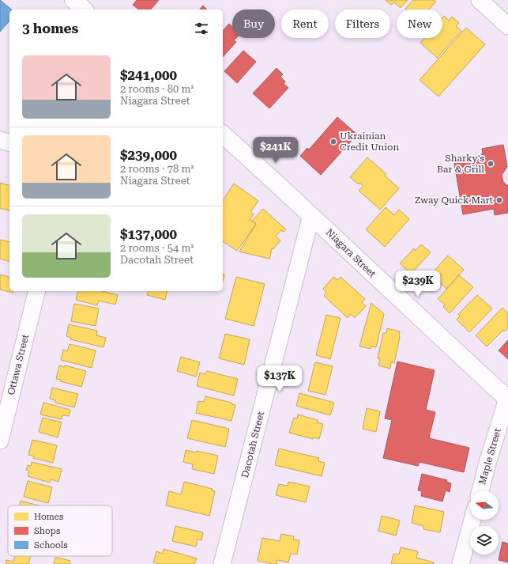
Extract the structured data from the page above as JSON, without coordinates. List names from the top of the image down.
{
  "streets": {
    "main road": ["Niagara Street"],
    "street": ["Ottawa Street", "Dacotah Street", "Maple Street"]
  },
  "crossings": [
    ["Niagara Street", "Dacotah Street"],
    ["Niagara Street", "Maple Street"]
  ],
  "places": ["Ukrainian Credit Union", "Sharky's Bar & Grill", "Zway Quick Mart"],
  "legend": ["Homes", "Shops", "Schools"],
  "north": "left",
  "page": {
    "chip": [
      "Buy",
      "Rent",
      "Filters",
      "New"
    ],
    "heading": "3 homes",
    "list": [
      {
        "name": "$241,000",
        "note": "2 rooms · 80 m² · Niagara Street"
      },
      {
        "name": "$239,000",
        "note": "2 rooms · 78 m² · Niagara Street"
      },
      {
        "name": "$137,000",
        "note": "2 rooms · 54 m² · Dacotah Street"
      }
    ],
    "price": ["$241K", "$239K", "$137K"]
  }
}
